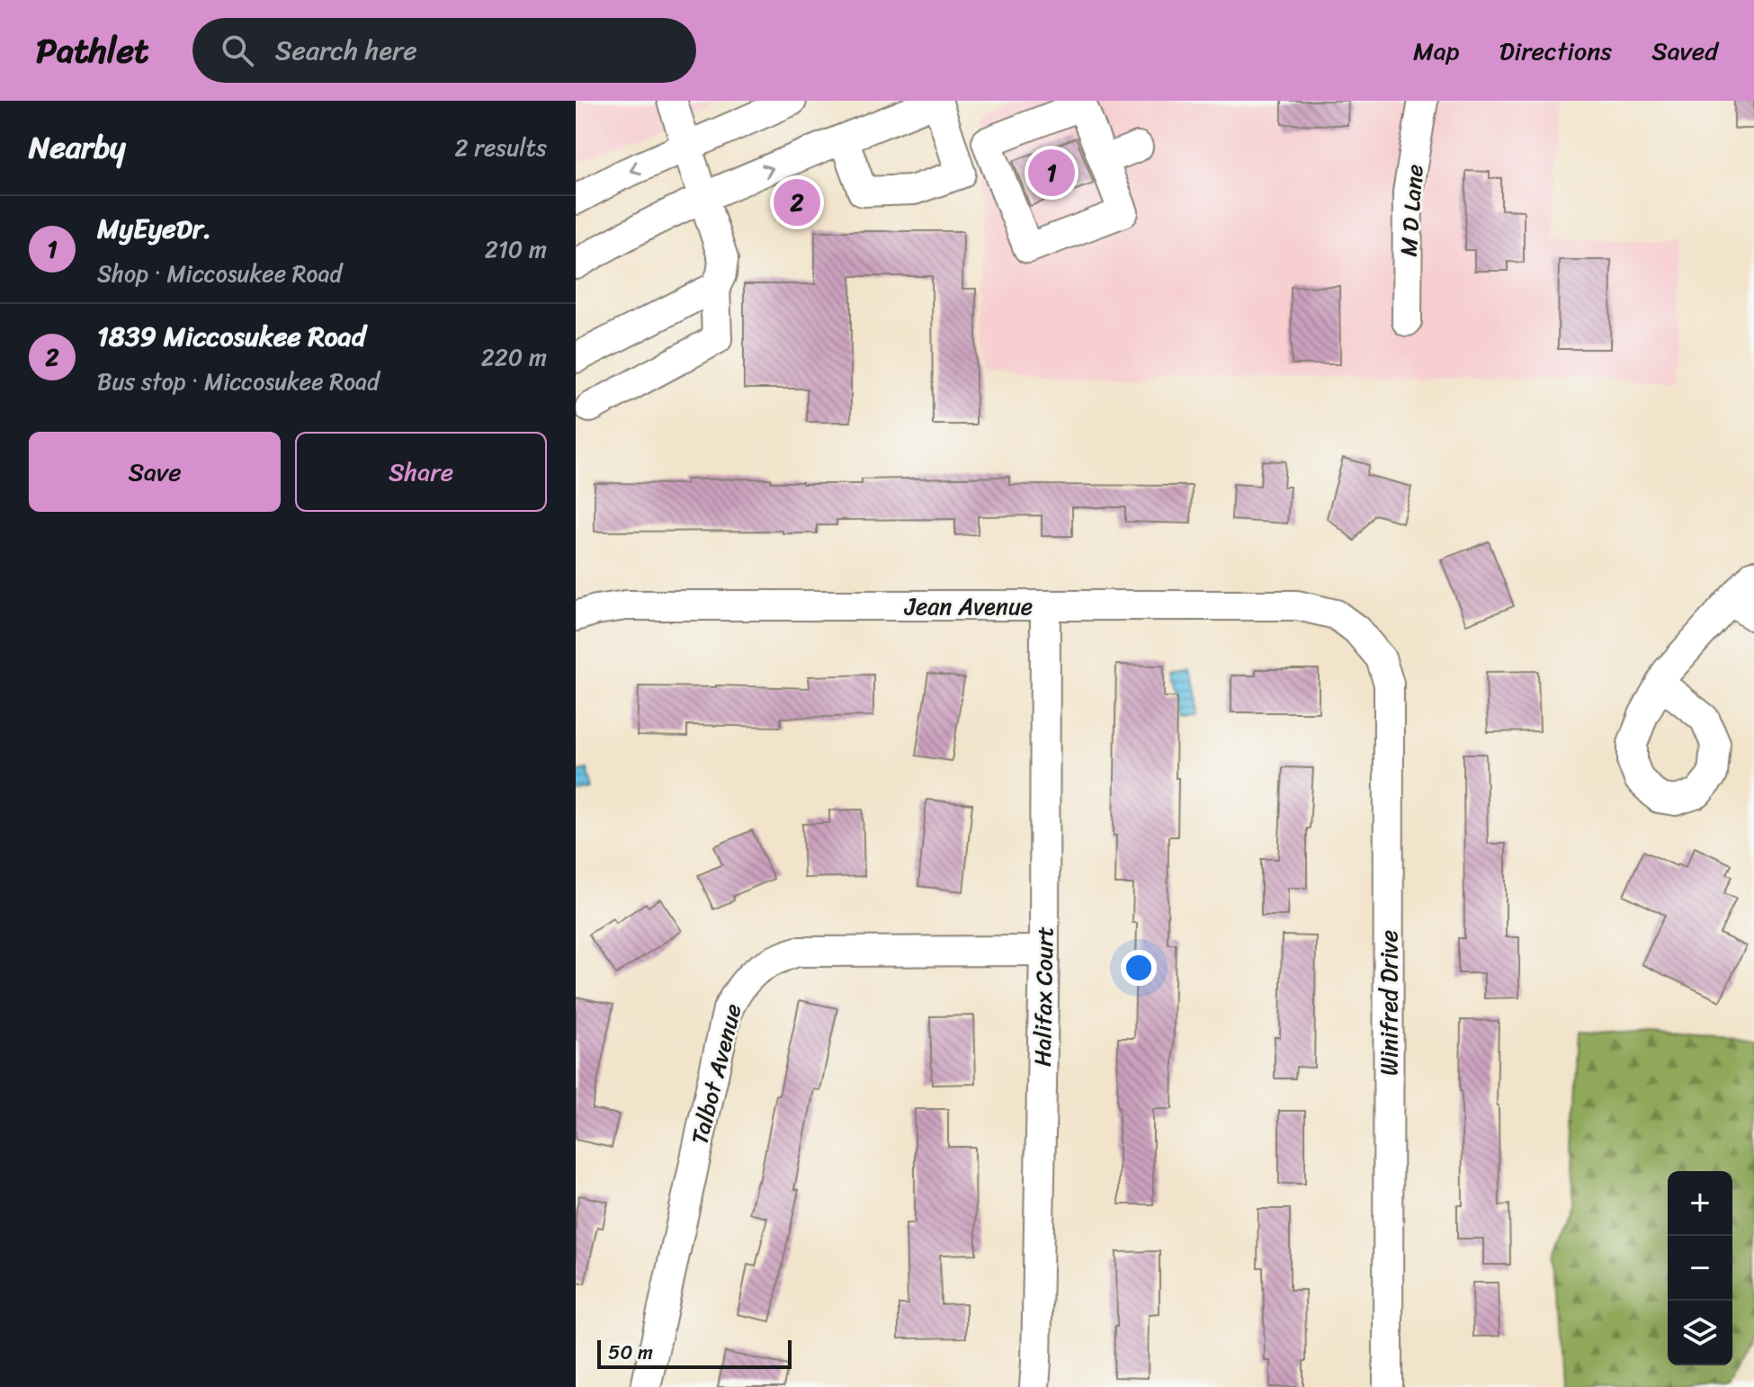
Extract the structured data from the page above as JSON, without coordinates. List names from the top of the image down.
{
  "streets": {
    "street": [
      "M D Lane",
      "Jean Avenue",
      "Halifax Court",
      "Winifred Drive",
      "Talbot Avenue"
    ]
  },
  "crossings": [
    ["Jean Avenue", "Halifax Court"],
    ["Jean Avenue", "Winifred Drive"],
    ["Halifax Court", "Talbot Avenue"]
  ],
  "scale_bar": "50 m",
  "page": {
    "header": "Pathlet",
    "search": "Search here",
    "nav": ["Map", "Directions", "Saved"],
    "heading": ["Nearby", "2 results"],
    "pins": ["1", "2"],
    "list": [
      {
        "mark": "1",
        "name": "MyEyeDr.",
        "note": "Shop · Miccosukee Road",
        "value": "210 m"
      },
      {
        "mark": "2",
        "name": "1839 Miccosukee Road",
        "note": "Bus stop · Miccosukee Road",
        "value": "220 m"
      }
    ],
    "buttons": ["Save", "Share"],
    "map_buttons": ["+", "−"],
    "scale": "50 m"
  }
}
